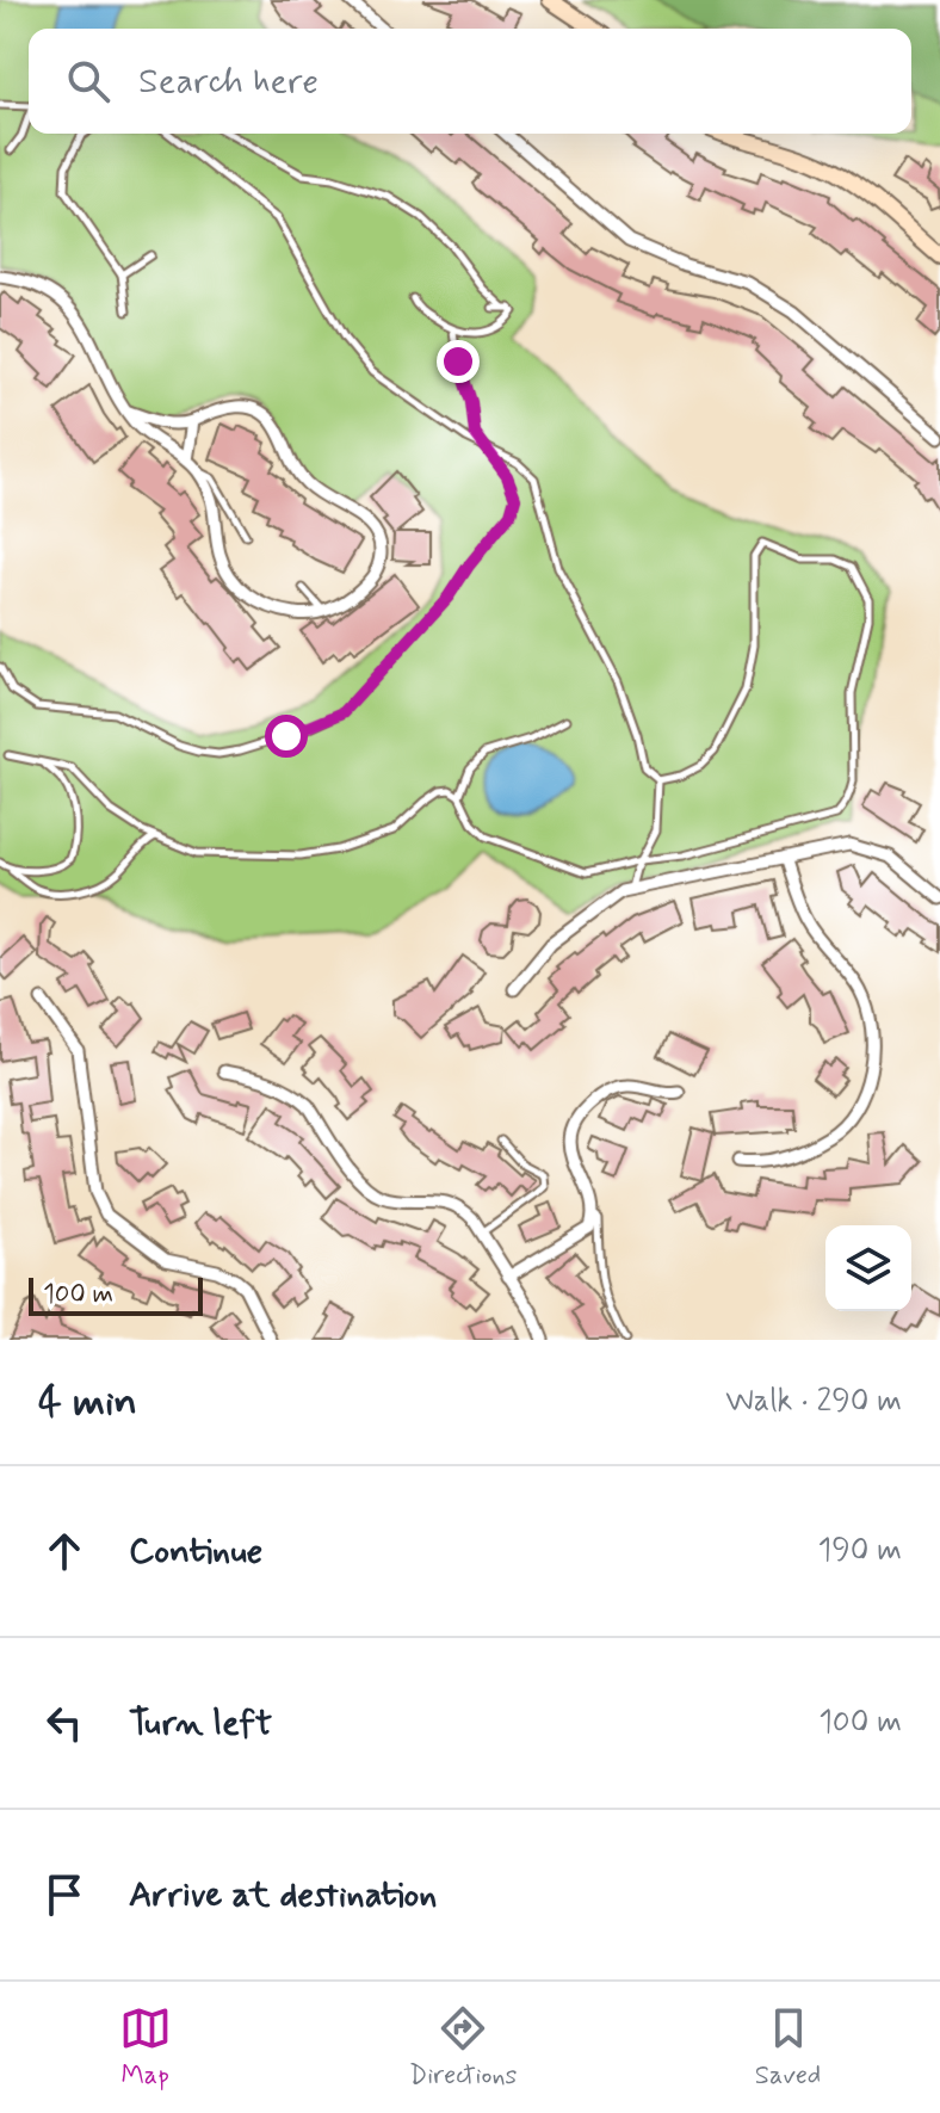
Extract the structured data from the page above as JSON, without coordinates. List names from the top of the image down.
{
  "scale_bar": "100 m",
  "page": {
    "search": "Search here",
    "scale": "100 m",
    "heading": ["4 min", "Walk · 290 m"],
    "list": [
      ["Continue", "190 m"],
      ["Turn left", "100 m"],
      "Arrive at destination"
    ],
    "nav": ["Map", "Directions", "Saved"]
  }
}
